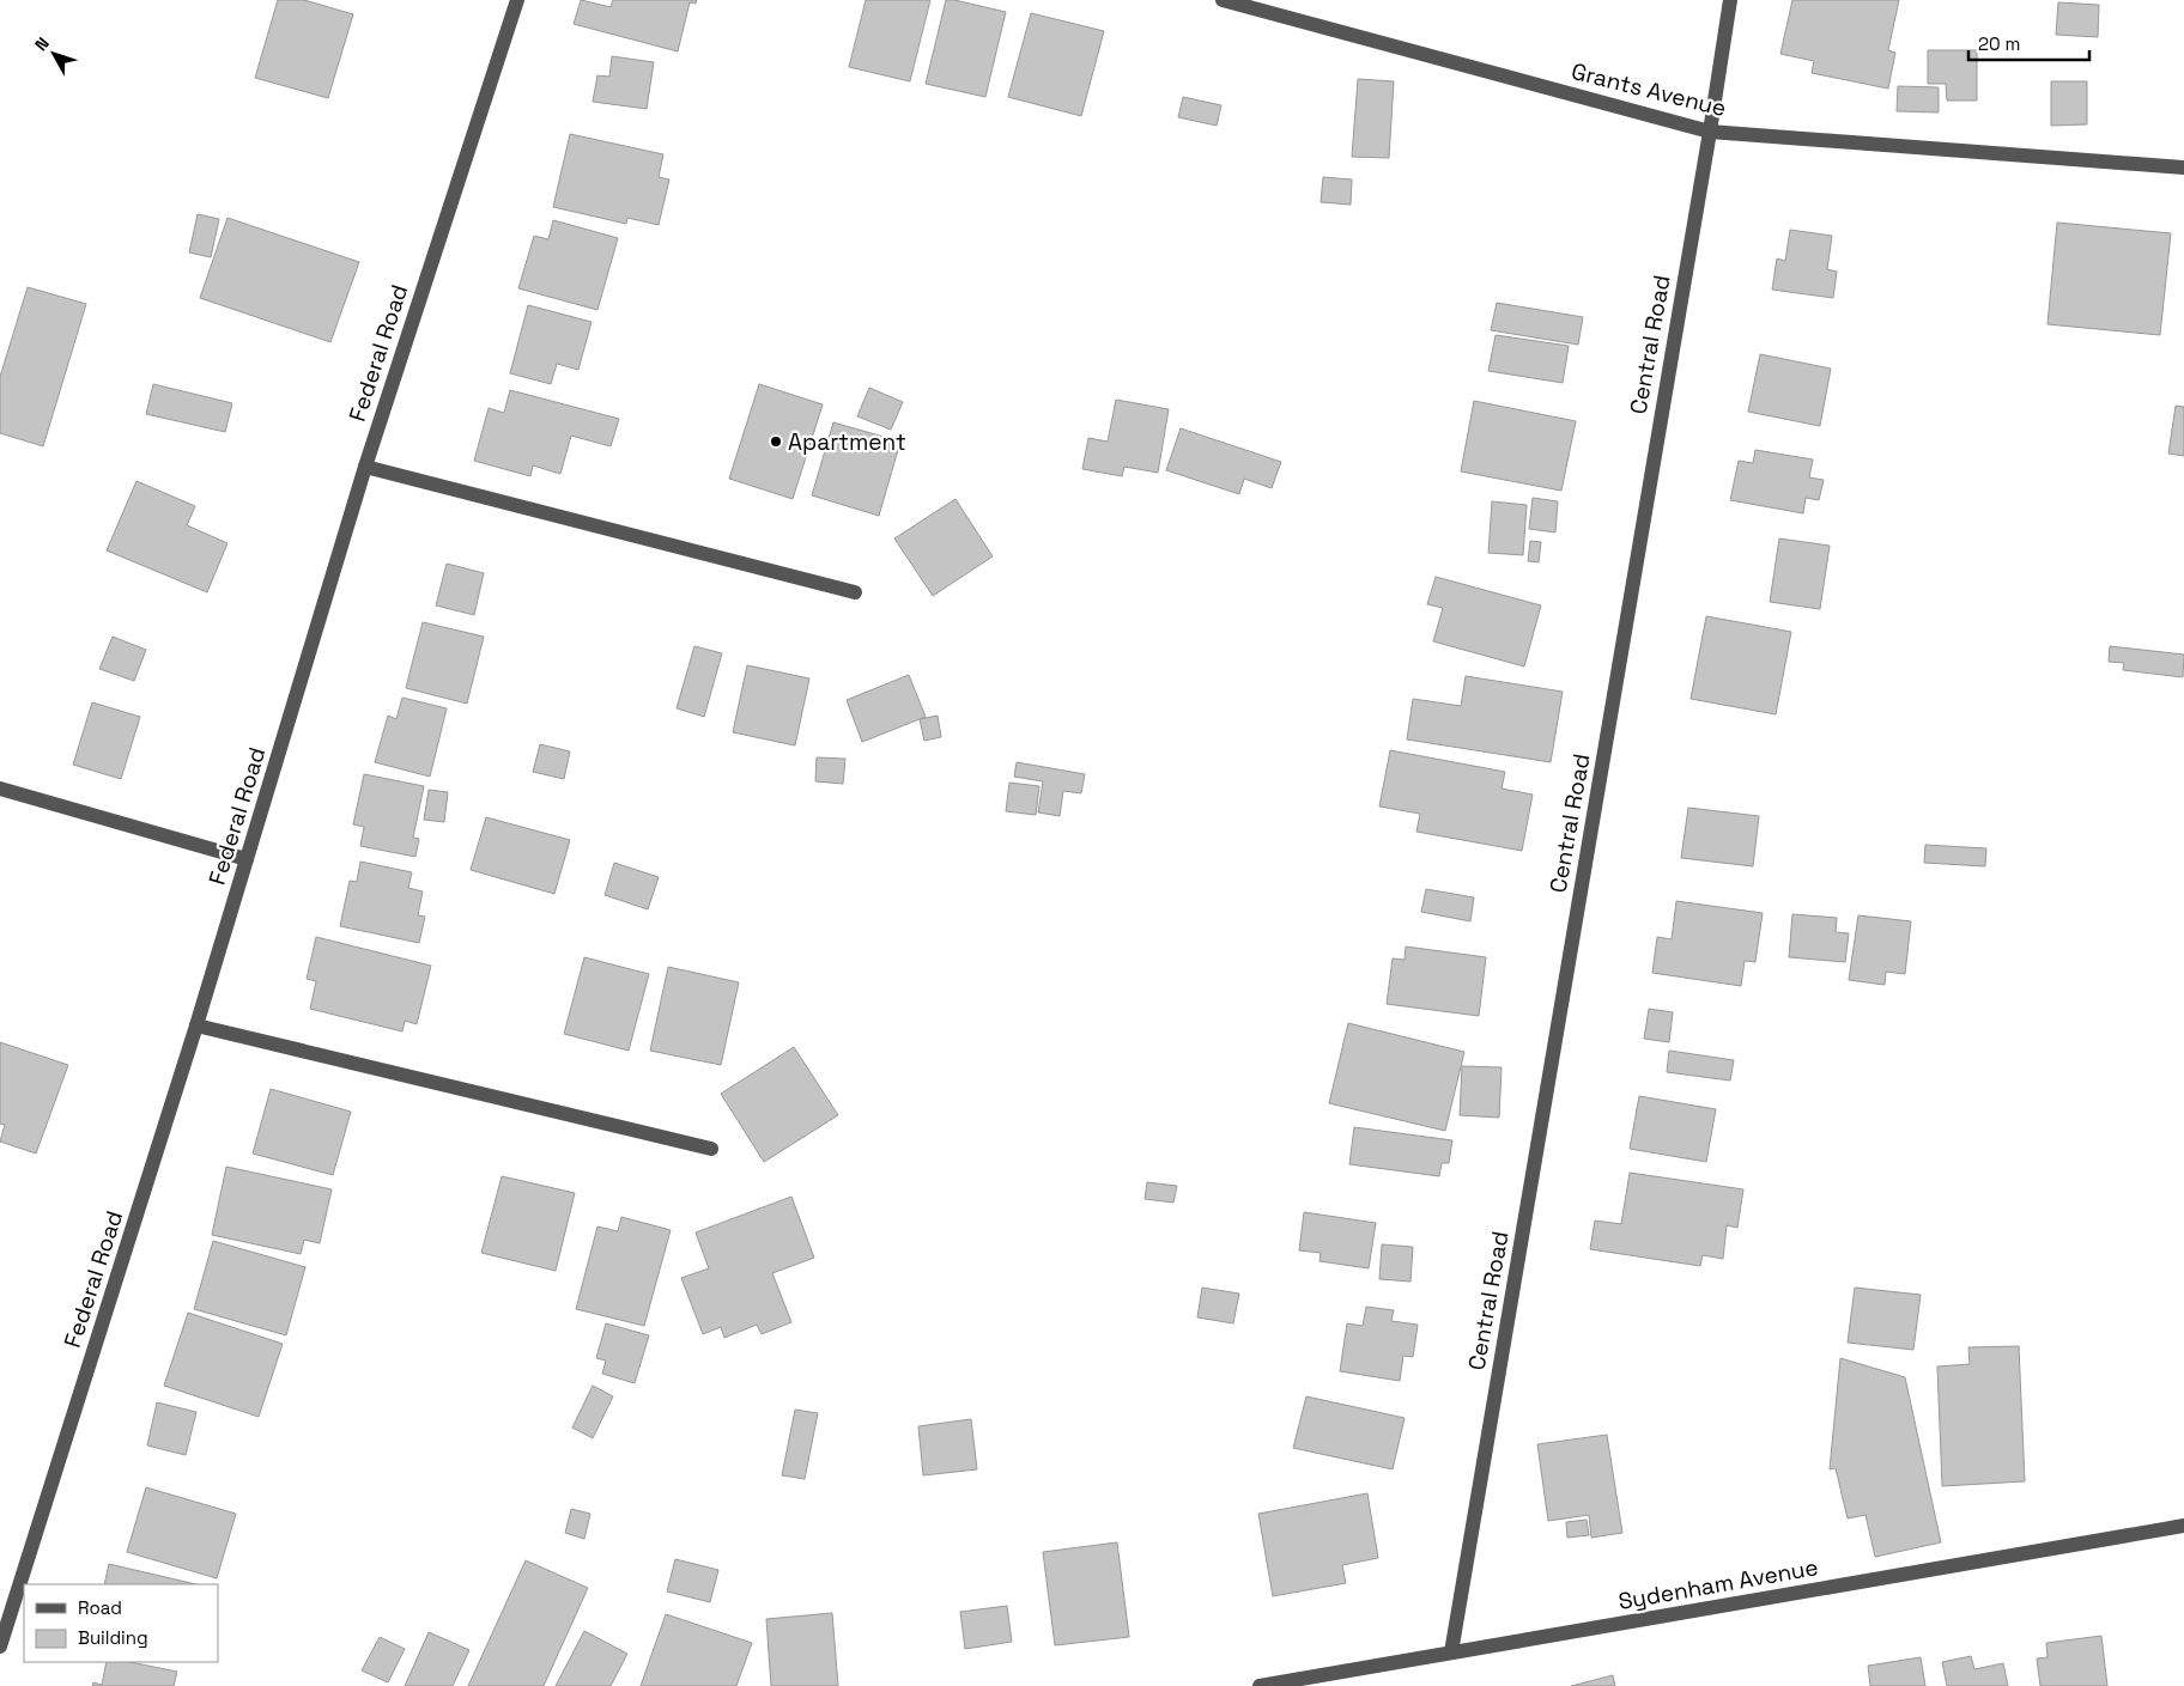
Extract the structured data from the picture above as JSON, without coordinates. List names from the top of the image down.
{
  "streets": {
    "street": [
      "Grants Avenue",
      "Central Road",
      "Federal Road",
      "Sydenham Avenue"
    ]
  },
  "crossings": [
    ["Grants Avenue", "Central Road"],
    ["Central Road", "Sydenham Avenue"]
  ],
  "places": ["Apartment"],
  "legend": ["Road", "Building"],
  "scale_bar": "20 m",
  "north": "top left"
}
